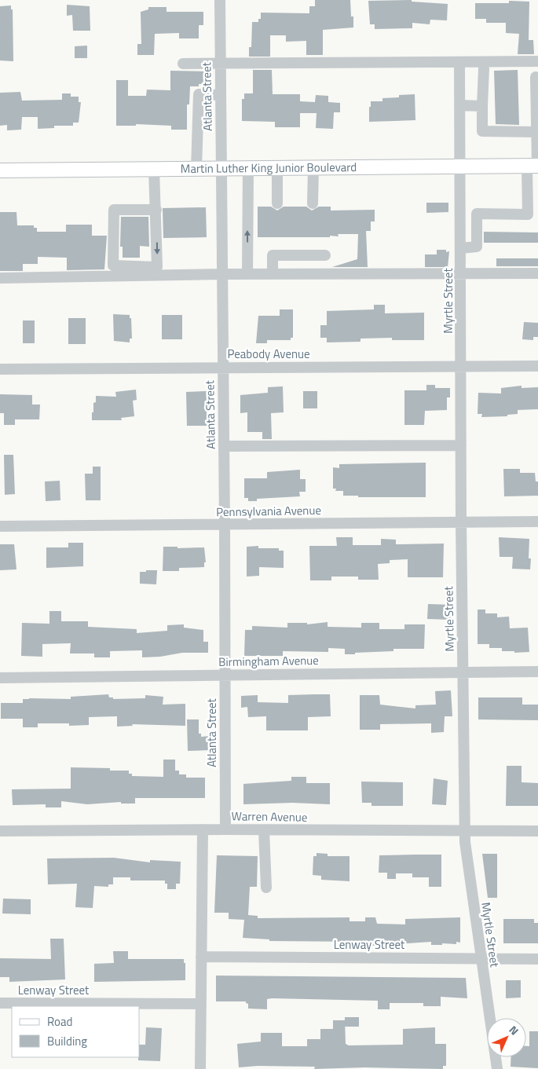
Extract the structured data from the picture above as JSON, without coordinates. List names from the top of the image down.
{
  "streets": {
    "main road": ["Martin Luther King Junior Boulevard"],
    "street": [
      "Atlanta Street",
      "Myrtle Street",
      "Peabody Avenue",
      "Pennsylvania Avenue",
      "Birmingham Avenue",
      "Warren Avenue",
      "Lenway Street"
    ]
  },
  "crossings": [
    ["Atlanta Street", "Martin Luther King Junior Boulevard"],
    ["Atlanta Street", "Peabody Avenue"],
    ["Atlanta Street", "Pennsylvania Avenue"],
    ["Atlanta Street", "Birmingham Avenue"],
    ["Atlanta Street", "Warren Avenue"],
    ["Martin Luther King Junior Boulevard", "Myrtle Street"],
    ["Myrtle Street", "Peabody Avenue"],
    ["Myrtle Street", "Pennsylvania Avenue"],
    ["Myrtle Street", "Birmingham Avenue"],
    ["Myrtle Street", "Warren Avenue"],
    ["Myrtle Street", "Lenway Street"]
  ],
  "legend": ["Road", "Building"],
  "north": "top right"
}
